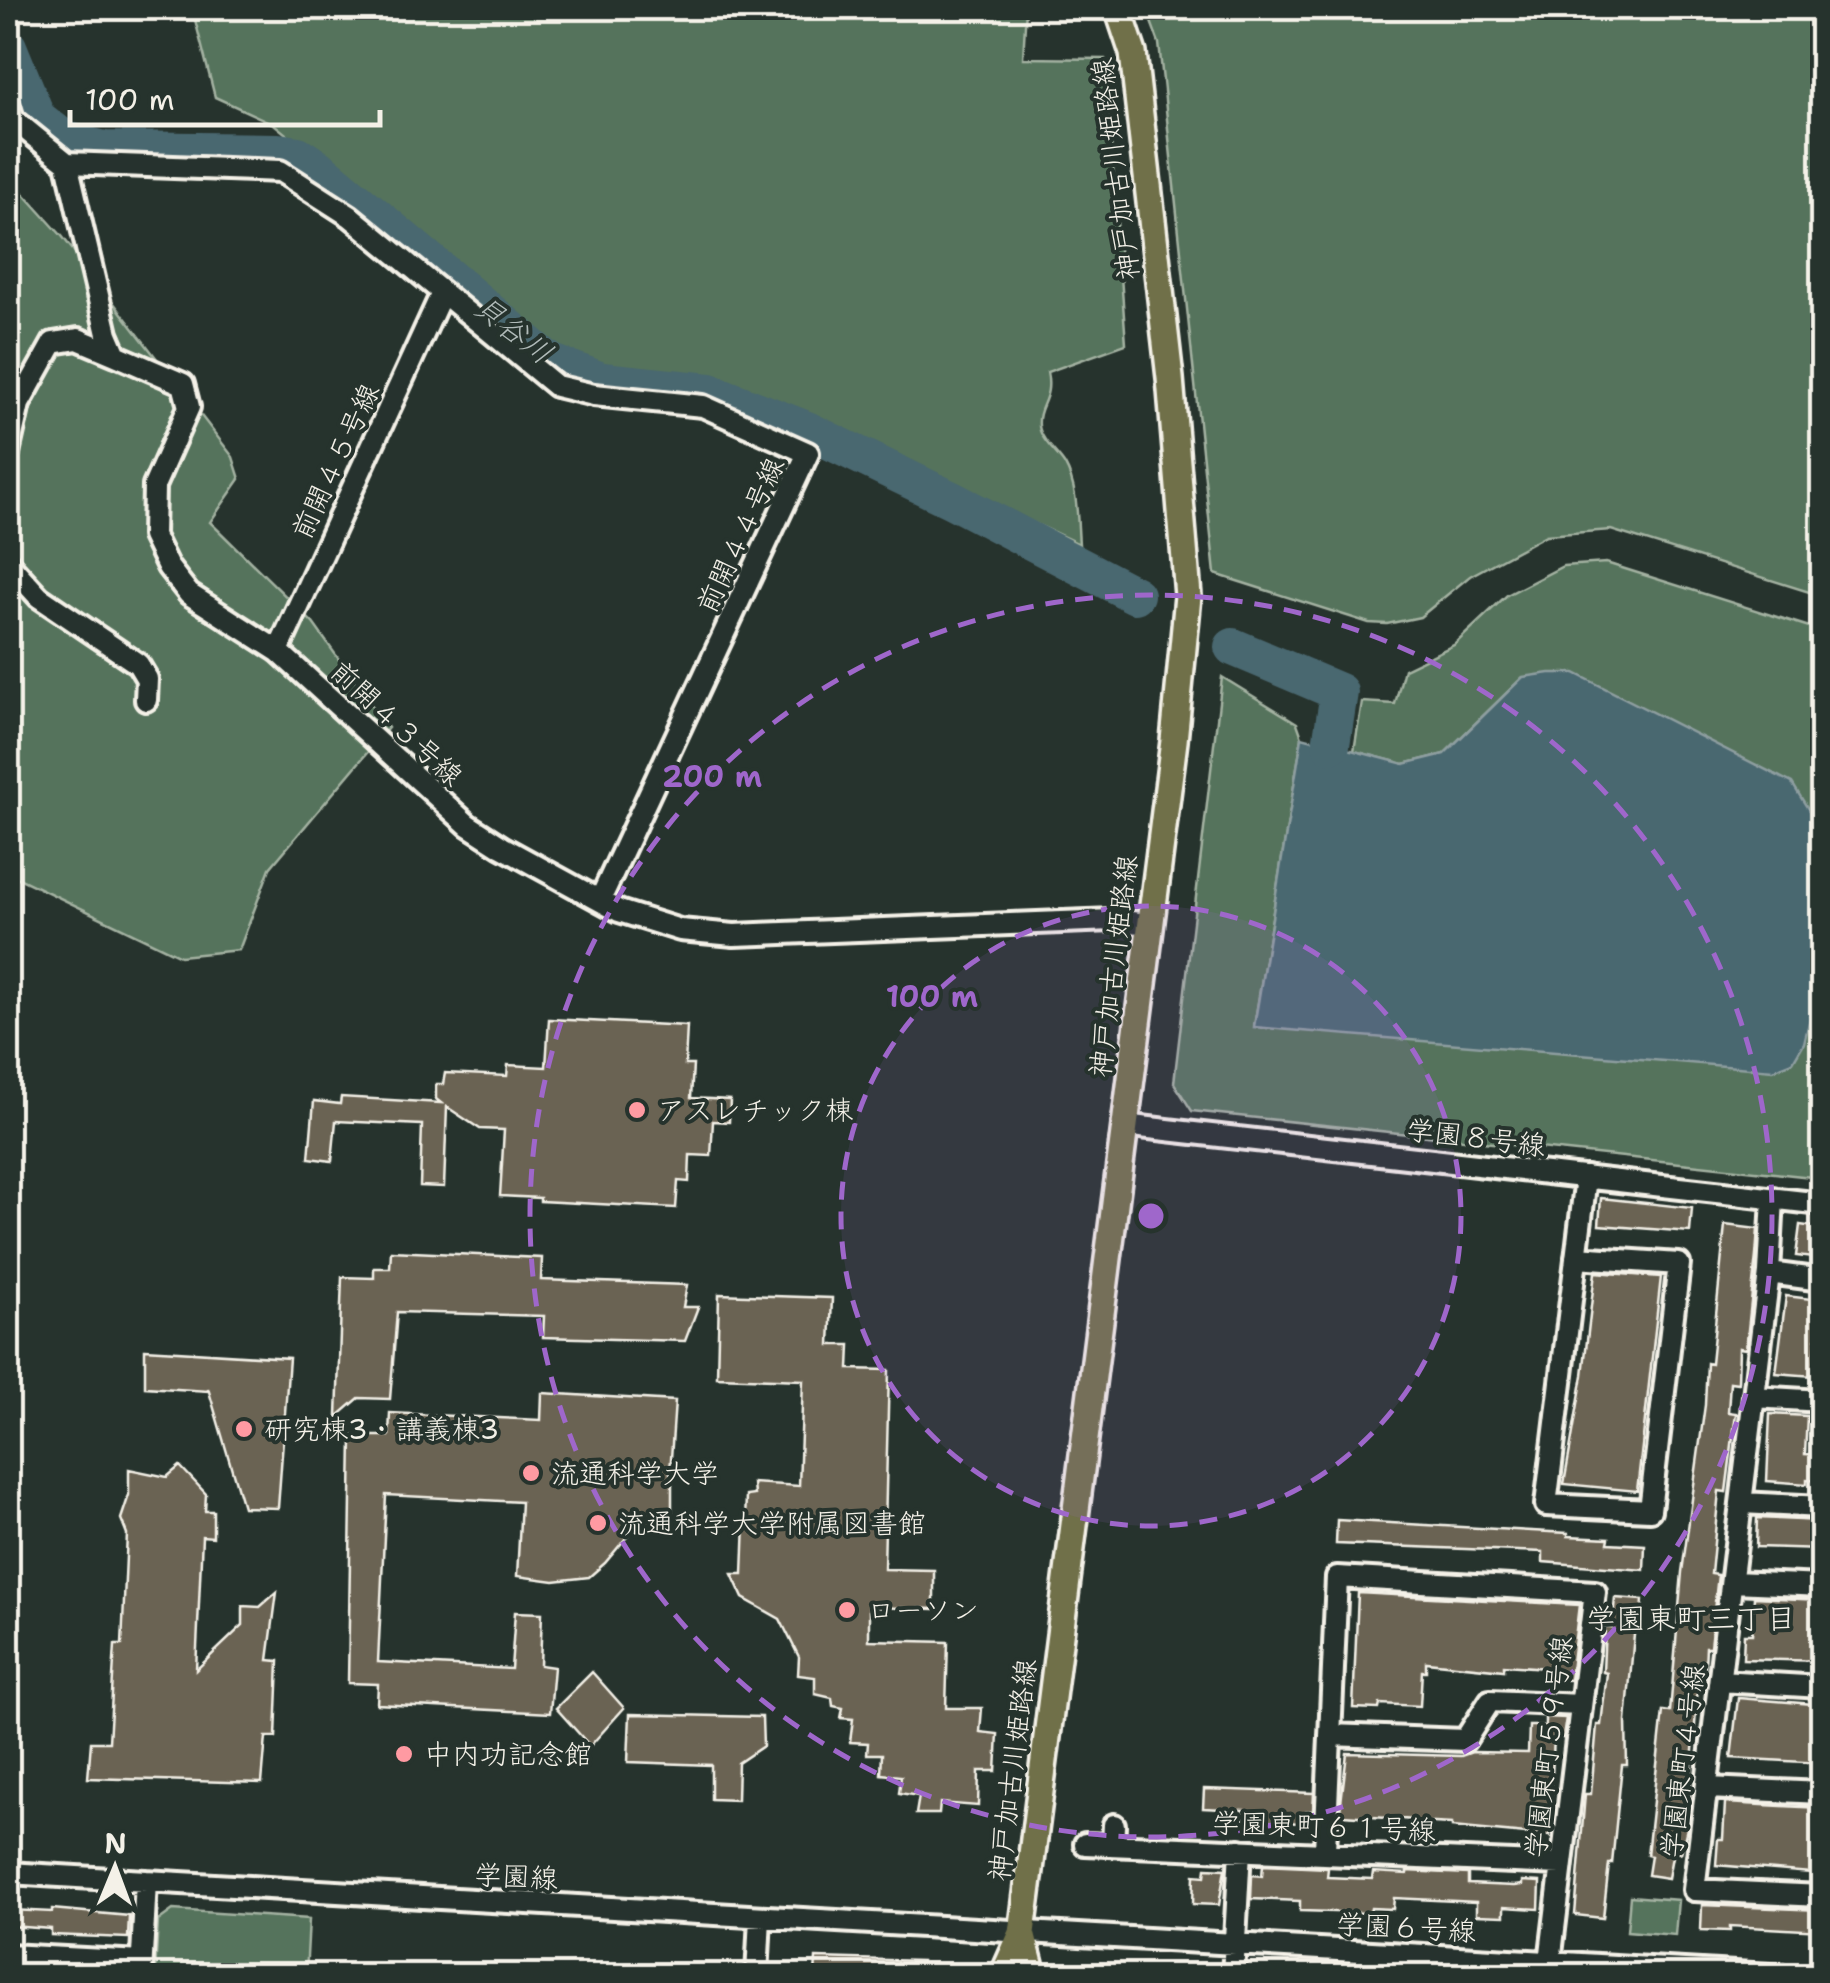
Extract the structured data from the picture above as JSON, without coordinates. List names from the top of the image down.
{
  "streets": {
    "main road": ["神戸加古川姫路線"],
    "street": [
      "前開４５号線",
      "前開４４号線",
      "前開４３号線",
      "学園８号線",
      "学園東町５９号線",
      "学園東町４号線",
      "学園東町６１号線",
      "学園線",
      "学園６号線"
    ]
  },
  "crossings": [
    ["神戸加古川姫路線", "前開４３号線"],
    ["神戸加古川姫路線", "学園８号線"],
    ["神戸加古川姫路線", "学園線"],
    ["神戸加古川姫路線", "学園６号線"],
    ["前開４５号線", "前開４４号線"],
    ["前開４５号線", "前開４３号線"],
    ["前開４４号線", "前開４３号線"],
    ["学園８号線", "学園東町４号線"],
    ["学園東町５９号線", "学園東町６１号線"],
    ["学園東町５９号線", "学園６号線"],
    ["学園線", "学園６号線"]
  ],
  "districts": ["学園東町三丁目"],
  "water": ["貝谷川"],
  "places": [
    "アスレチック棟",
    "研究棟3・講義棟3",
    "流通科学大学",
    "流通科学大学附属図書館",
    "ローソン",
    "中内功記念館"
  ],
  "scale_bar": "100 m",
  "north": "top",
  "rings": ["200 m", "100 m"]
}
